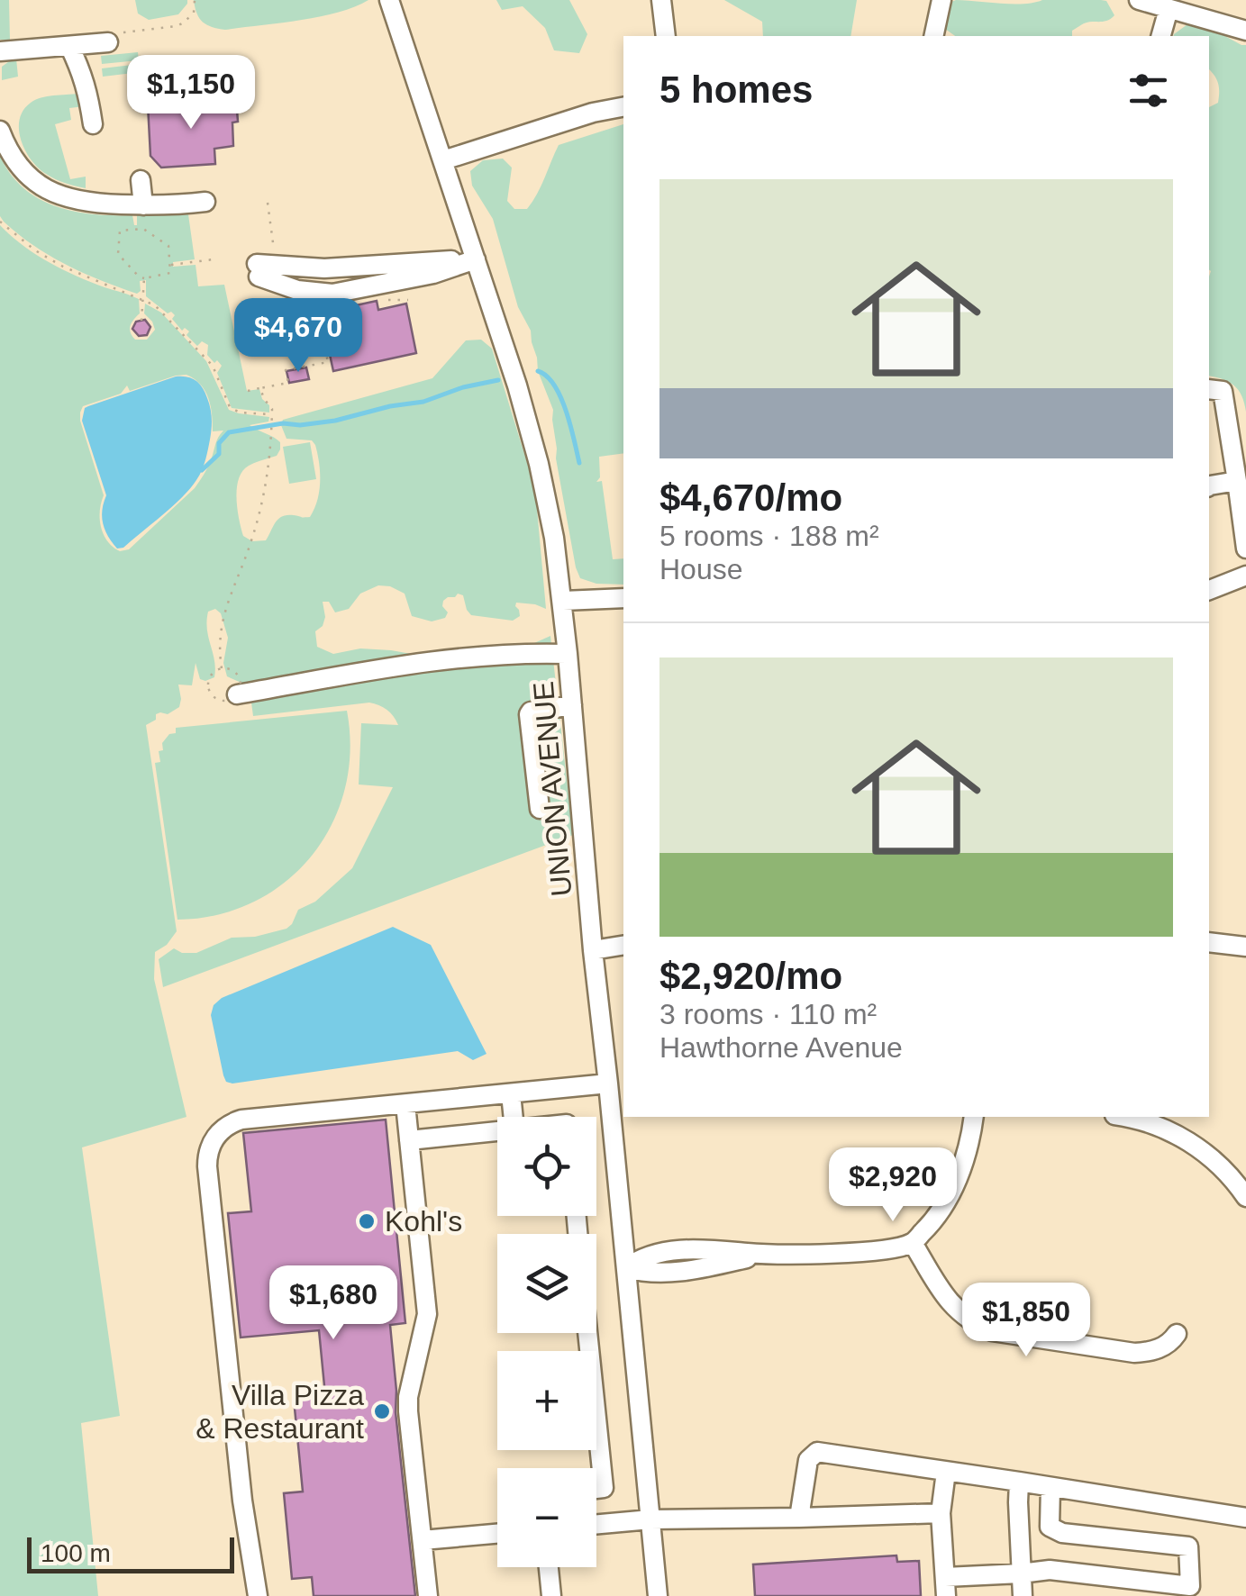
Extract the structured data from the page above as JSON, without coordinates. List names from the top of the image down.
{
  "streets": {
    "street": ["UNION AVENUE"]
  },
  "places": ["Kohl's", "Villa Pizza & Restaurant"],
  "scale_bar": "100 m",
  "page": {
    "heading": "5 homes",
    "price": [
      "$1,150",
      "$4,670",
      "$2,920",
      "$1,680",
      "$1,850"
    ],
    "list": [
      {
        "name": "$4,670/mo",
        "note": "5 rooms · 188 m² · House"
      },
      {
        "name": "$2,920/mo",
        "note": "3 rooms · 110 m² · Hawthorne Avenue"
      }
    ],
    "map_buttons": ["+", "−"],
    "scale": "100 m"
  }
}
